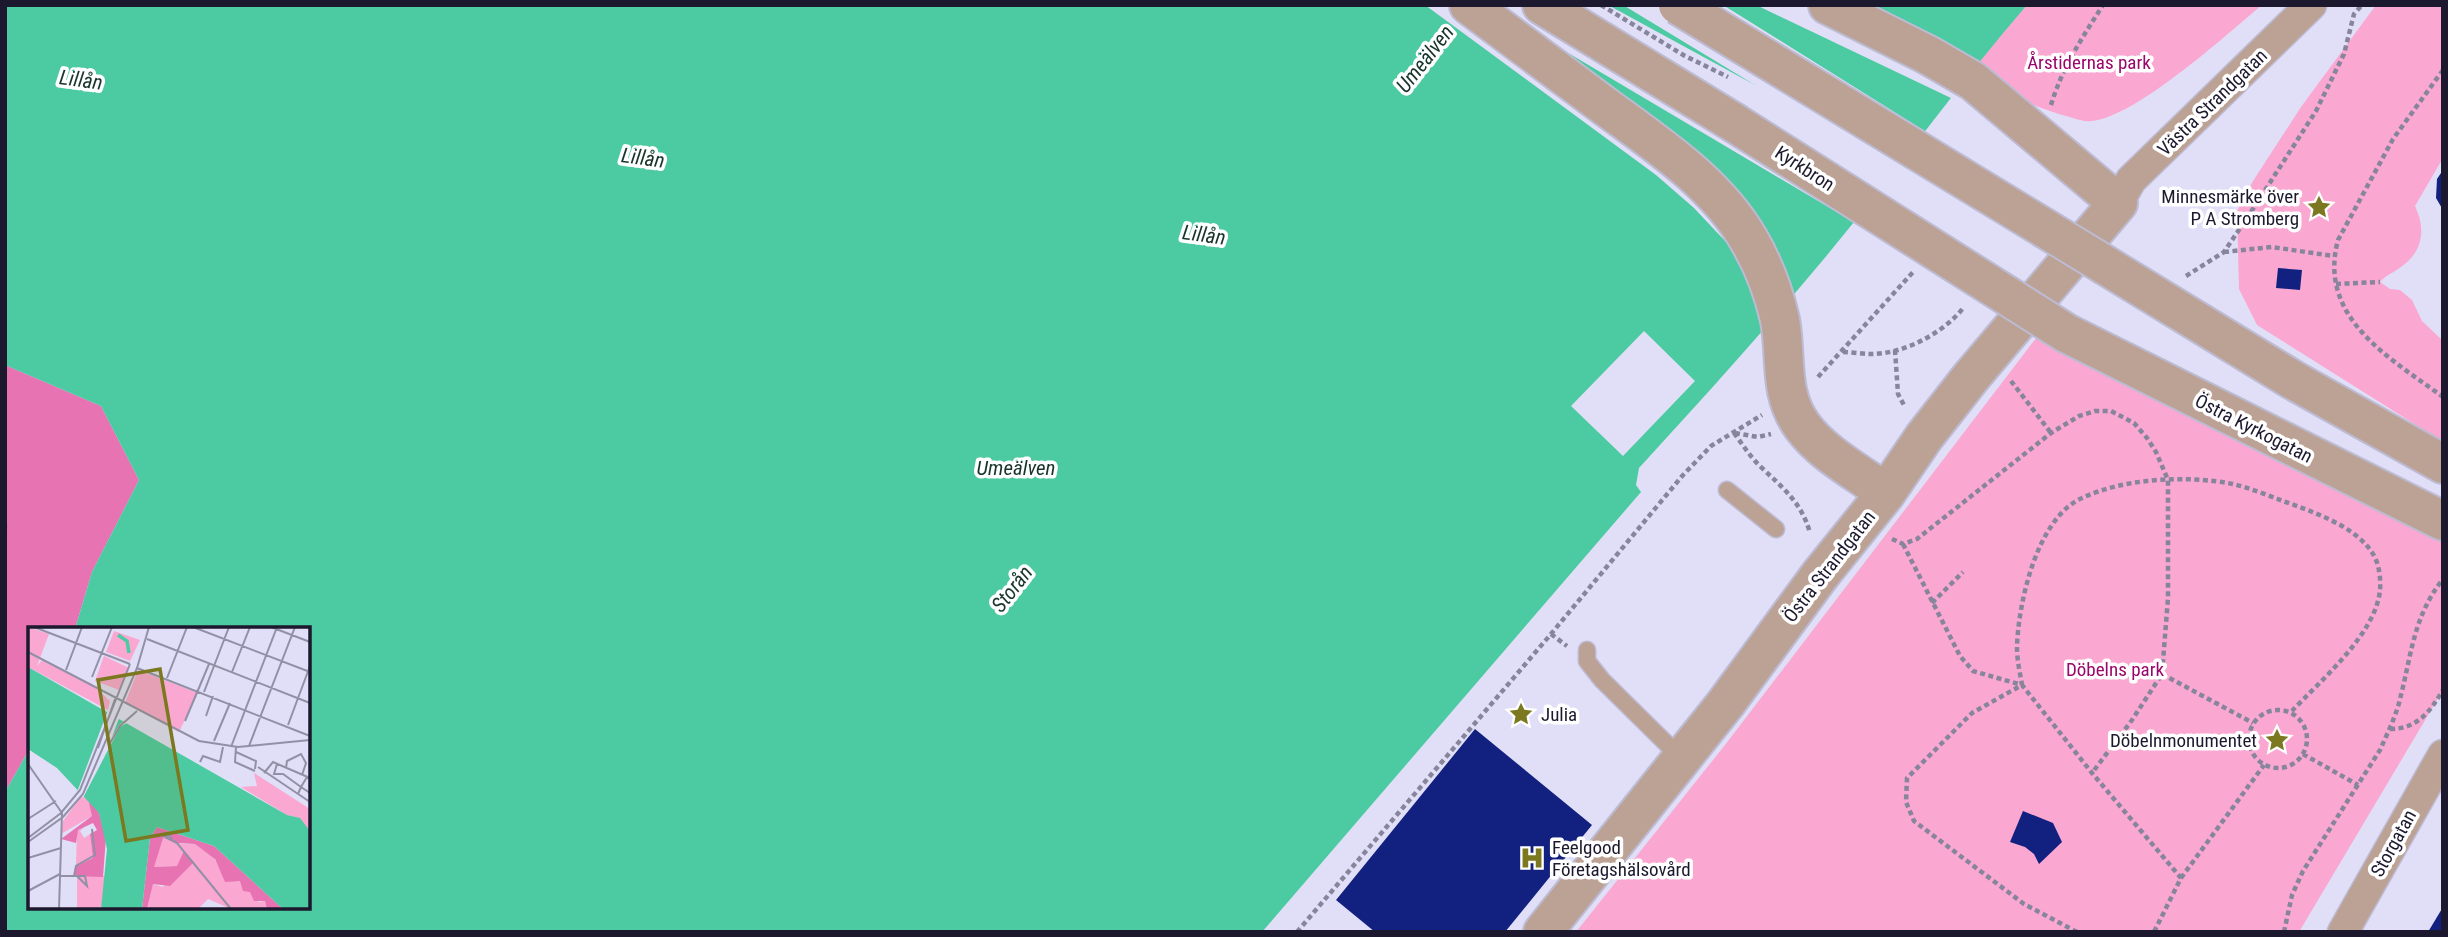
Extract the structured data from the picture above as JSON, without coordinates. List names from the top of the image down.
{
  "streets": {
    "street": [
      "Västra Strandgatan",
      "Kyrkbron",
      "Östra Kyrkogatan",
      "Östra Strandgatan",
      "Storgatan"
    ]
  },
  "crossings": [
    ["Västra Strandgatan", "Östra Strandgatan"],
    ["Kyrkbron", "Östra Kyrkogatan"]
  ],
  "water": ["Umeälven", "Lillån", "Storån"],
  "parks": ["Årstidernas park", "Döbelns park"],
  "places": {
    "place": ["Minnesmärke över P A Stromberg", "Julia", "Döbelnmonumentet"],
    "hospital": ["Feelgood Företagshälsovård"]
  }
}
